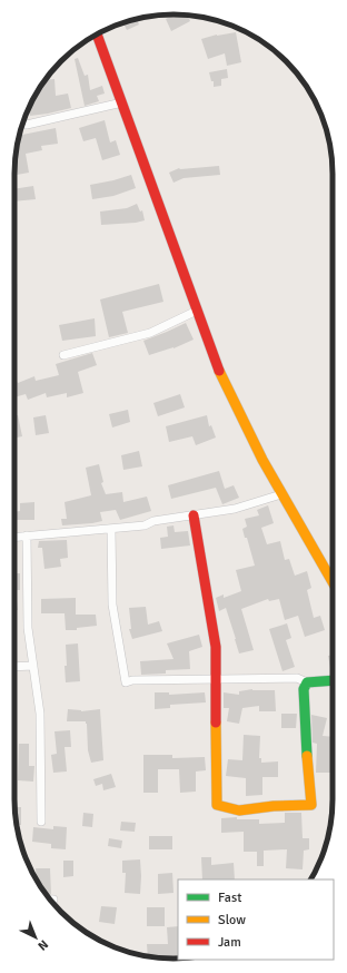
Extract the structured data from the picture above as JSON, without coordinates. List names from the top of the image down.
{
  "legend": ["Fast", "Slow", "Jam"],
  "north": "bottom right"
}
